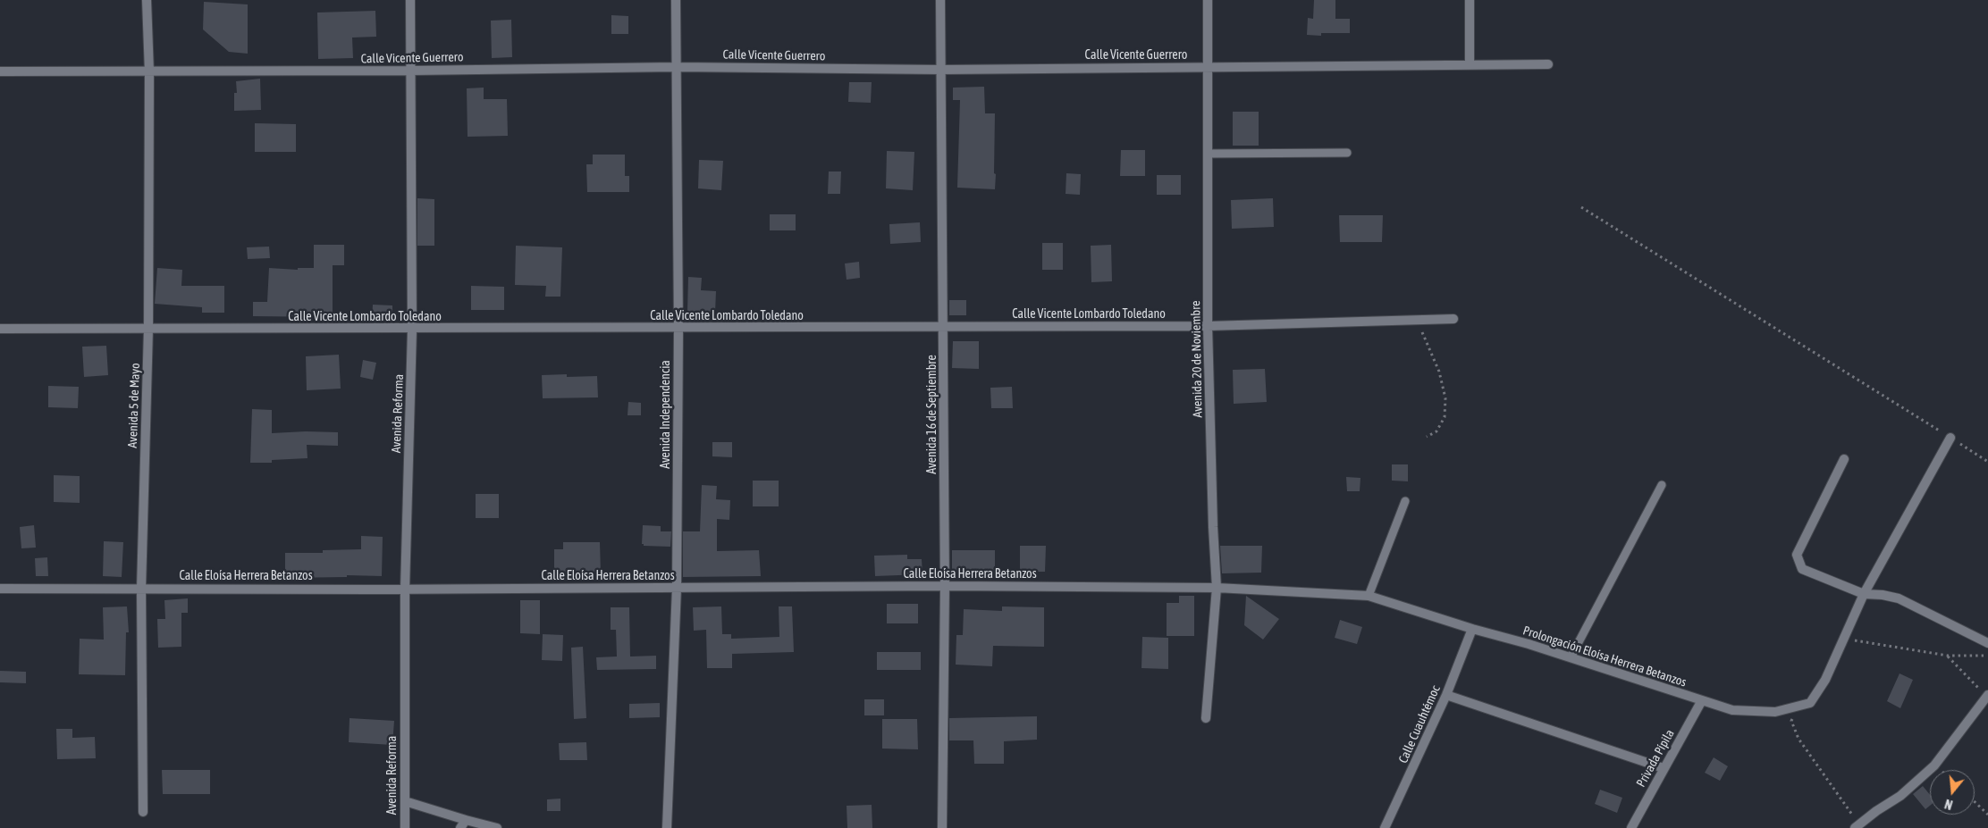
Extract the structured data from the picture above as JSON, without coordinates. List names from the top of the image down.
{
  "streets": {
    "street": [
      "Calle Vicente Guerrero",
      "Calle Vicente Lombardo Toledano",
      "Avenida 20 de Noviembre",
      "Avenida 5 de Mayo",
      "Avenida Reforma",
      "Avenida Independencia",
      "Avenida 16 de Septiembre",
      "Calle Eloísa Herrera Betanzos",
      "Prolongación Eloísa Herrera Betanzos",
      "Calle Cuauhtémoc",
      "Privada Pípila"
    ]
  },
  "crossings": [
    ["Calle Vicente Guerrero", "Avenida 20 de Noviembre"],
    ["Calle Vicente Guerrero", "Avenida 5 de Mayo"],
    ["Calle Vicente Guerrero", "Avenida Reforma"],
    ["Calle Vicente Guerrero", "Avenida Independencia"],
    ["Calle Vicente Guerrero", "Avenida 16 de Septiembre"],
    ["Calle Vicente Lombardo Toledano", "Avenida 20 de Noviembre"],
    ["Calle Vicente Lombardo Toledano", "Avenida 5 de Mayo"],
    ["Calle Vicente Lombardo Toledano", "Avenida Reforma"],
    ["Calle Vicente Lombardo Toledano", "Avenida Independencia"],
    ["Calle Vicente Lombardo Toledano", "Avenida 16 de Septiembre"],
    ["Avenida 20 de Noviembre", "Calle Eloísa Herrera Betanzos"],
    ["Avenida 20 de Noviembre", "Prolongación Eloísa Herrera Betanzos"],
    ["Avenida 5 de Mayo", "Calle Eloísa Herrera Betanzos"],
    ["Avenida Reforma", "Calle Eloísa Herrera Betanzos"],
    ["Avenida Independencia", "Calle Eloísa Herrera Betanzos"],
    ["Avenida 16 de Septiembre", "Calle Eloísa Herrera Betanzos"],
    ["Calle Eloísa Herrera Betanzos", "Prolongación Eloísa Herrera Betanzos"],
    ["Prolongación Eloísa Herrera Betanzos", "Calle Cuauhtémoc"],
    ["Prolongación Eloísa Herrera Betanzos", "Privada Pípila"]
  ],
  "north": "bottom"
}
